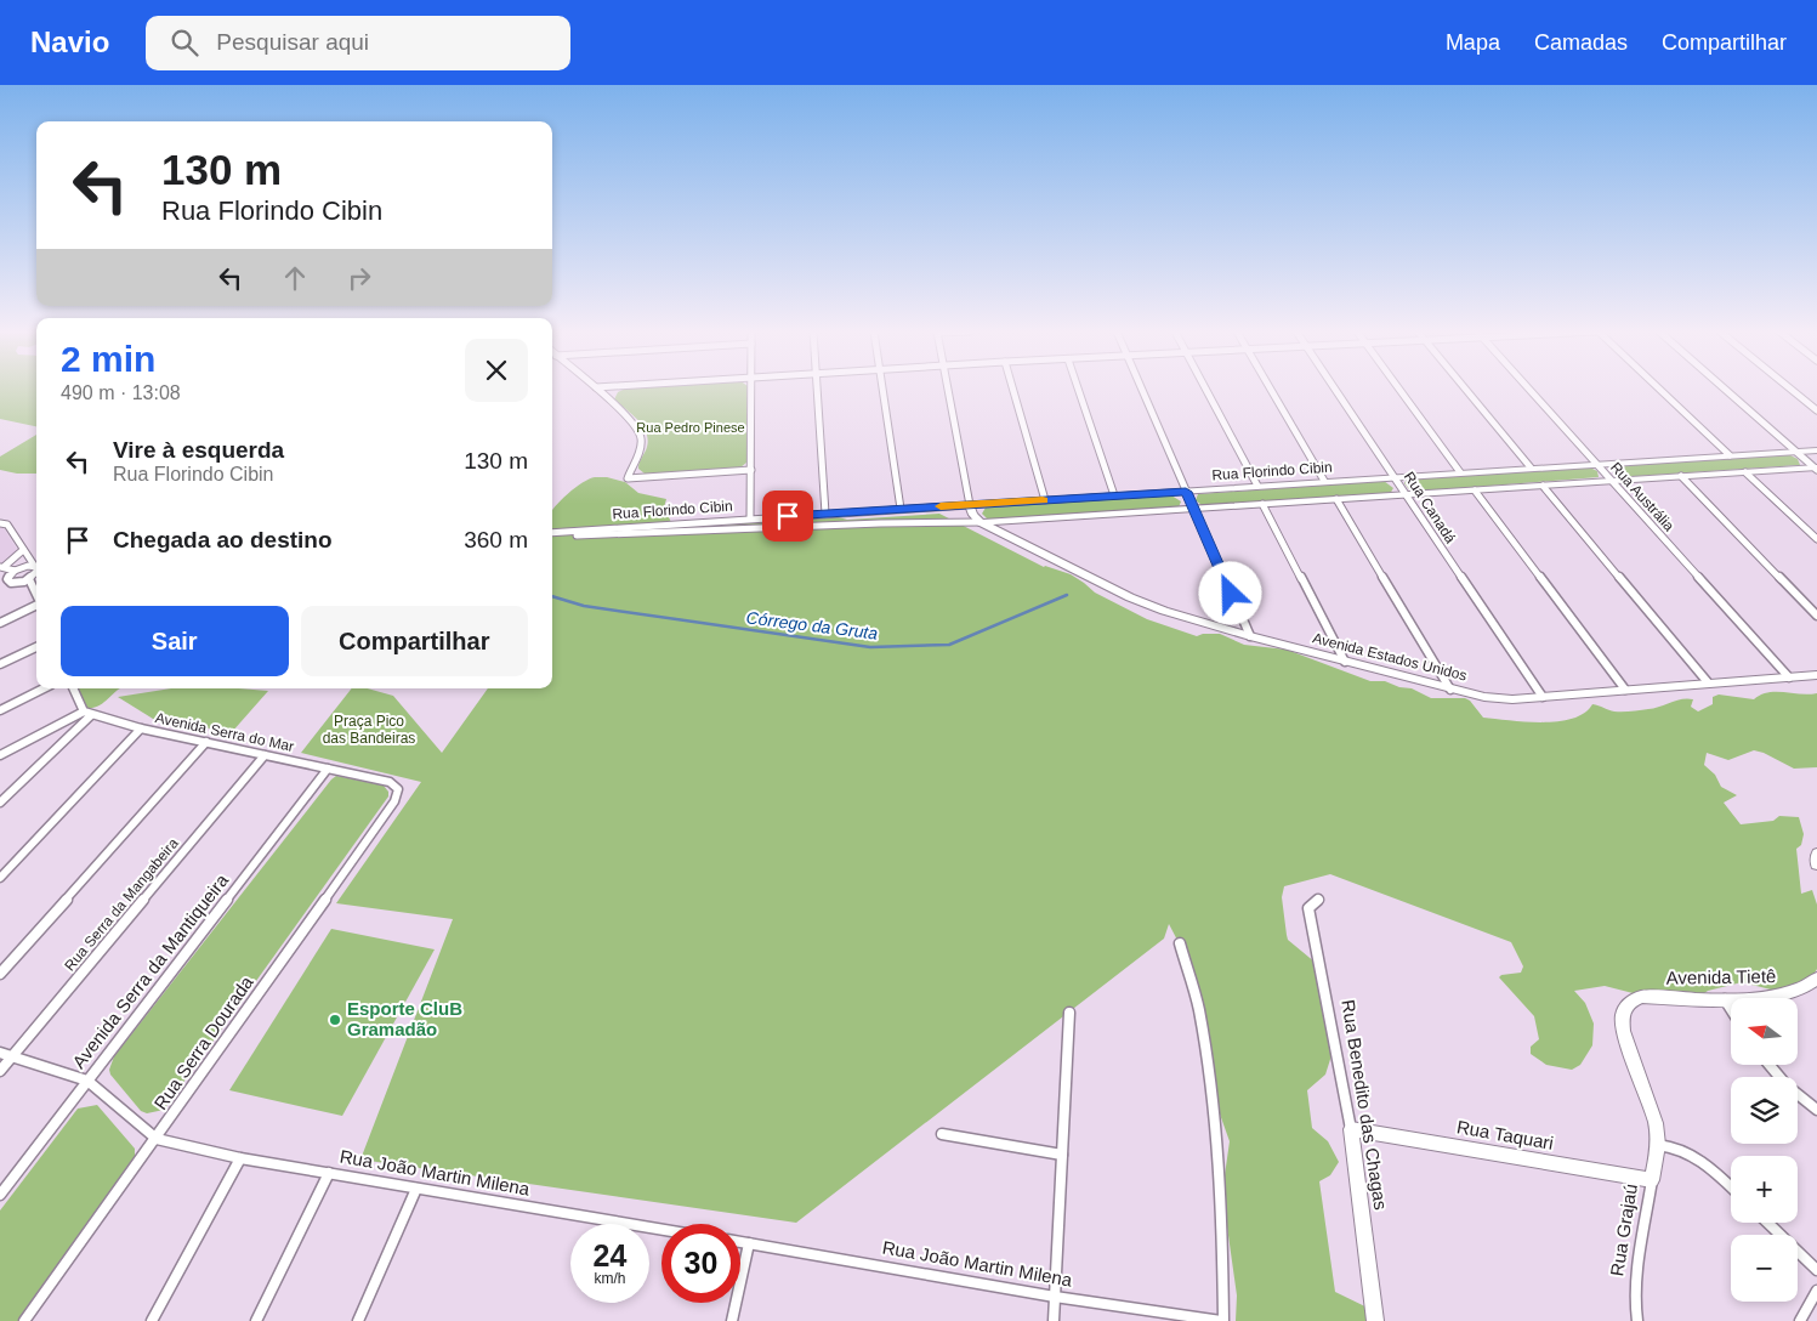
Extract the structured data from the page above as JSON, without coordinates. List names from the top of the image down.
{
  "streets": {
    "street": [
      "Rua Florindo Cibin",
      "Rua Austrália",
      "Rua Canadá",
      "Avenida Estados Unidos",
      "Avenida Serra do Mar",
      "Rua Serra da Mangabeira",
      "Avenida Serra da Mantiqueira",
      "Avenida Tietê",
      "Rua Serra Dourada",
      "Rua Benedito das Chagas",
      "Rua Taquari",
      "Rua João Martin Milena",
      "Rua Grajaú"
    ]
  },
  "crossings": [
    ["Rua Florindo Cibin", "Rua Austrália"],
    ["Rua Florindo Cibin", "Rua Canadá"],
    ["Rua Florindo Cibin", "Avenida Estados Unidos"],
    ["Rua Austrália", "Avenida Estados Unidos"],
    ["Rua Canadá", "Avenida Estados Unidos"],
    ["Avenida Serra do Mar", "Rua Serra da Mangabeira"],
    ["Avenida Serra do Mar", "Avenida Serra da Mantiqueira"],
    ["Avenida Serra do Mar", "Rua Serra Dourada"],
    ["Avenida Tietê", "Rua Grajaú"],
    ["Rua Serra Dourada", "Rua João Martin Milena"],
    ["Rua Benedito das Chagas", "Rua Taquari"],
    ["Rua Taquari", "Rua Grajaú"]
  ],
  "water": ["Córrego da Gruta"],
  "parks": ["Rua Pedro Pinese", "Praça Pico das Bandeiras"],
  "places": ["Esporte CluB Gramadão"],
  "north": "left",
  "page": {
    "header": "Navio",
    "search": "Pesquisar aqui",
    "nav": ["Mapa", "Camadas", "Compartilhar"],
    "turn": ["130 m", "Rua Florindo Cibin"],
    "heading": ["2 min", "490 m · 13:08"],
    "list": [
      {
        "name": "Vire à esquerda",
        "note": "Rua Florindo Cibin",
        "value": "130 m"
      },
      {
        "name": "Chegada ao destino",
        "value": "360 m"
      }
    ],
    "buttons": ["Sair", "Compartilhar"],
    "map_buttons": ["+", "−"],
    "speed": "24 km/h",
    "limit": "30"
  }
}
